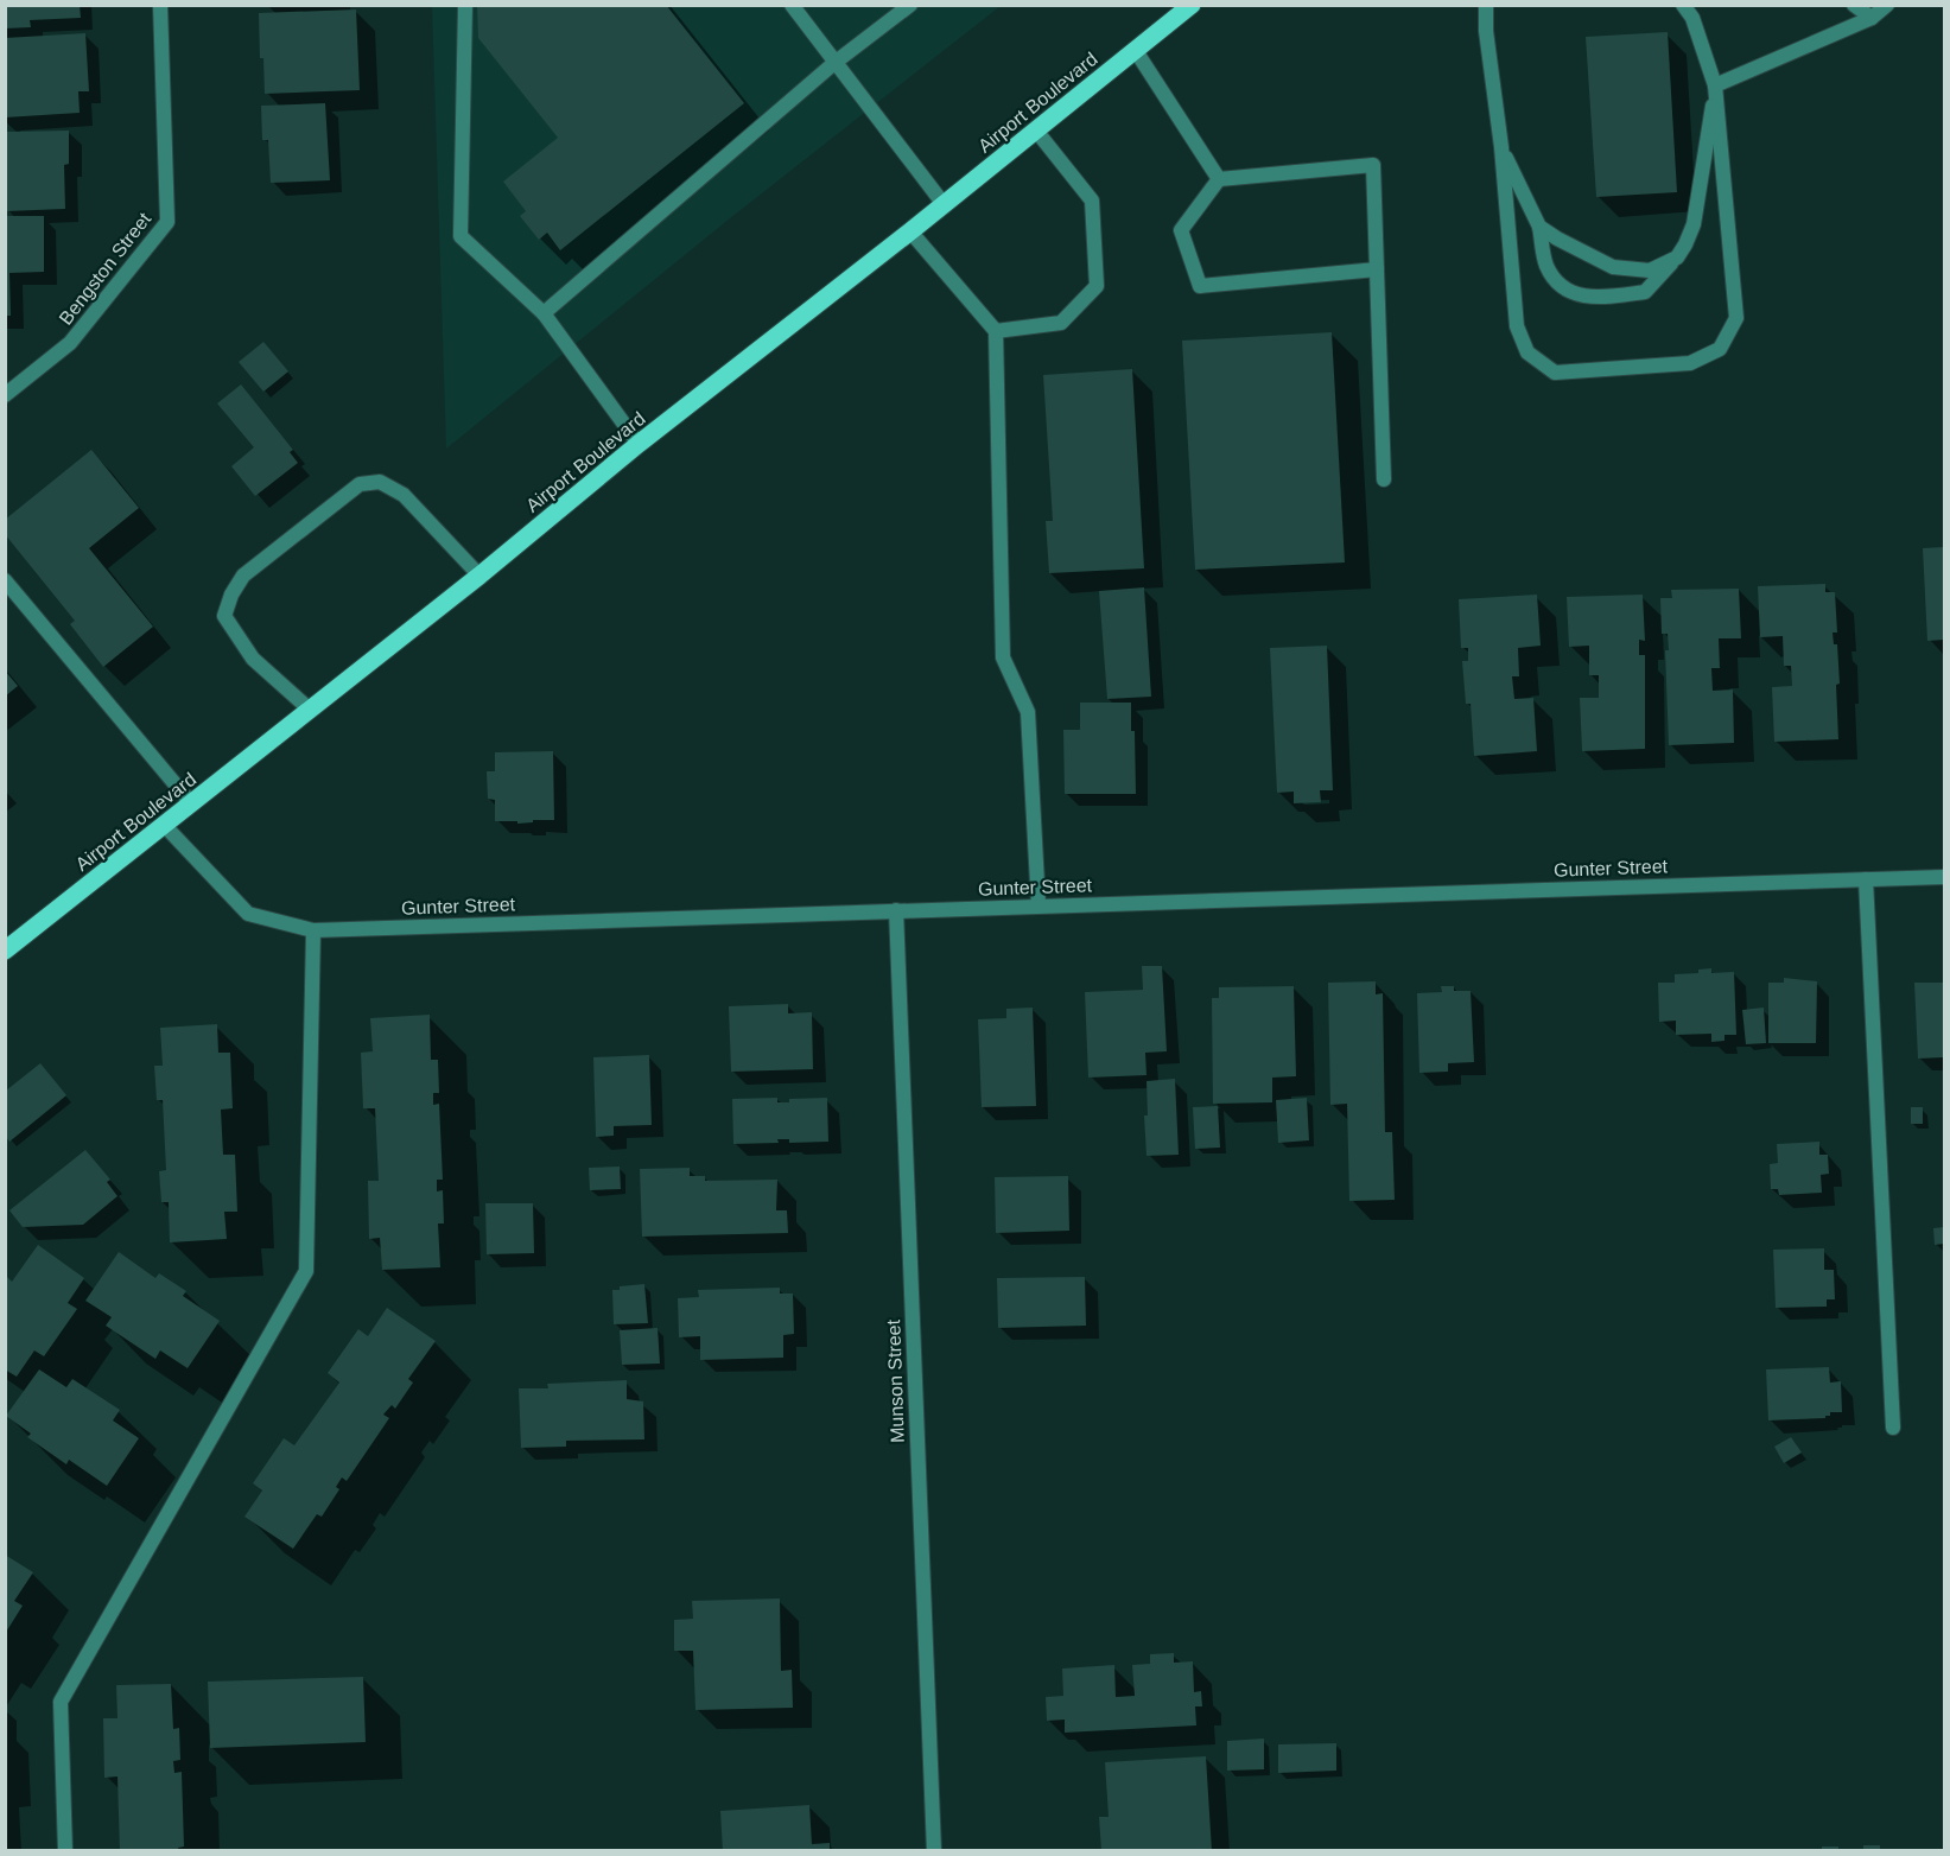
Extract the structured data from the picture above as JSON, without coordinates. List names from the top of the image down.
{
  "streets": {
    "main road": ["Airport Boulevard"],
    "street": ["Bengston Street", "Gunter Street", "Munson Street"]
  },
  "crossings": [
    ["Airport Boulevard", "Gunter Street"],
    ["Gunter Street", "Munson Street"]
  ]
}
